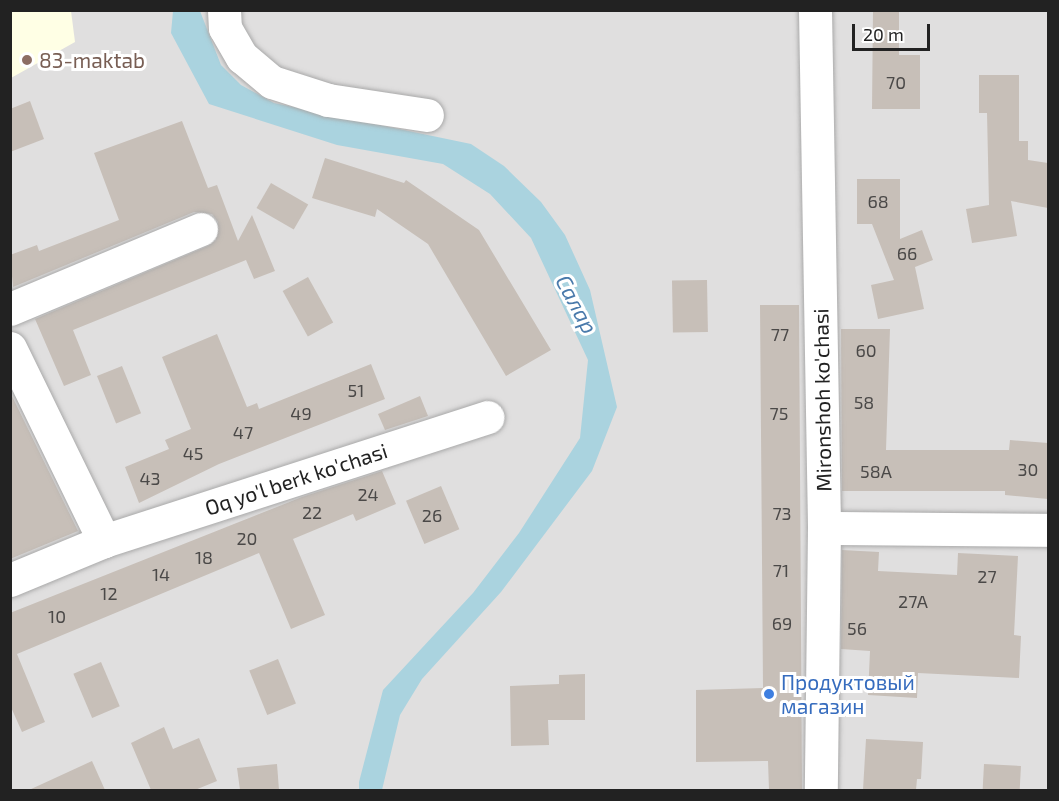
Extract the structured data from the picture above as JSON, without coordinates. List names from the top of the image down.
{
  "streets": {
    "street": ["Mironshoh ko'chasi", "Oq yo'l berk ko'chasi"]
  },
  "water": ["Салар"],
  "places": ["83-maktab", "Продуктовый магазин"],
  "house_numbers": [
    "70",
    "68",
    "66",
    "77",
    "60",
    "51",
    "58",
    "49",
    "75",
    "47",
    "45",
    "30",
    "58A",
    "43",
    "24",
    "22",
    "73",
    "26",
    "20",
    "18",
    "71",
    "14",
    "27",
    "12",
    "27A",
    "10",
    "69",
    "56"
  ],
  "scale_bar": "20 m"
}
